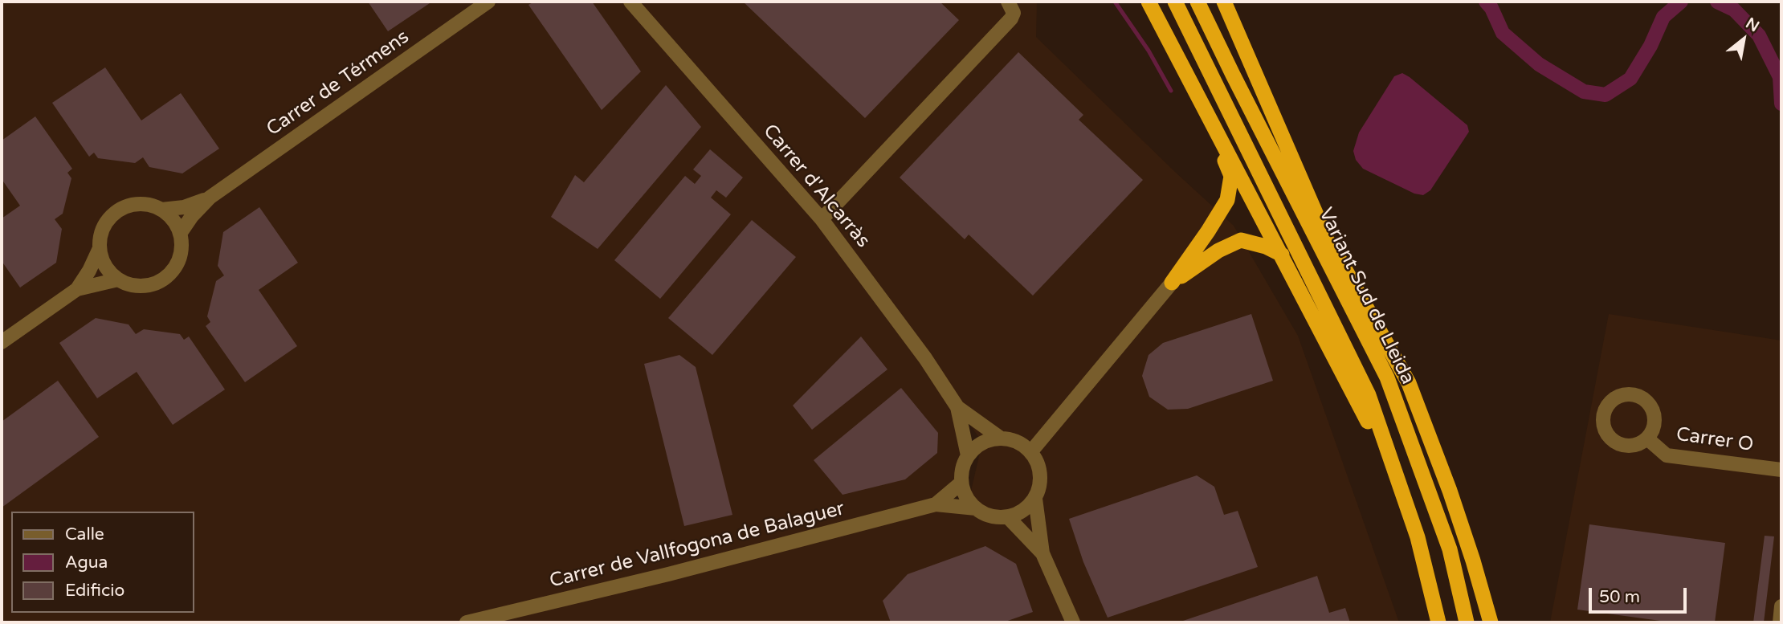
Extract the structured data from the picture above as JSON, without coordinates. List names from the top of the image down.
{
  "streets": {
    "highway": ["Variant Sud de Lleida"],
    "street": [
      "Carrer de Térmens",
      "Carrer d'Alcarràs",
      "Carrer O",
      "Carrer de Vallfogona de Balaguer"
    ]
  },
  "legend": ["Calle", "Agua", "Edificio"],
  "scale_bar": "50 m",
  "north": "top right"
}
